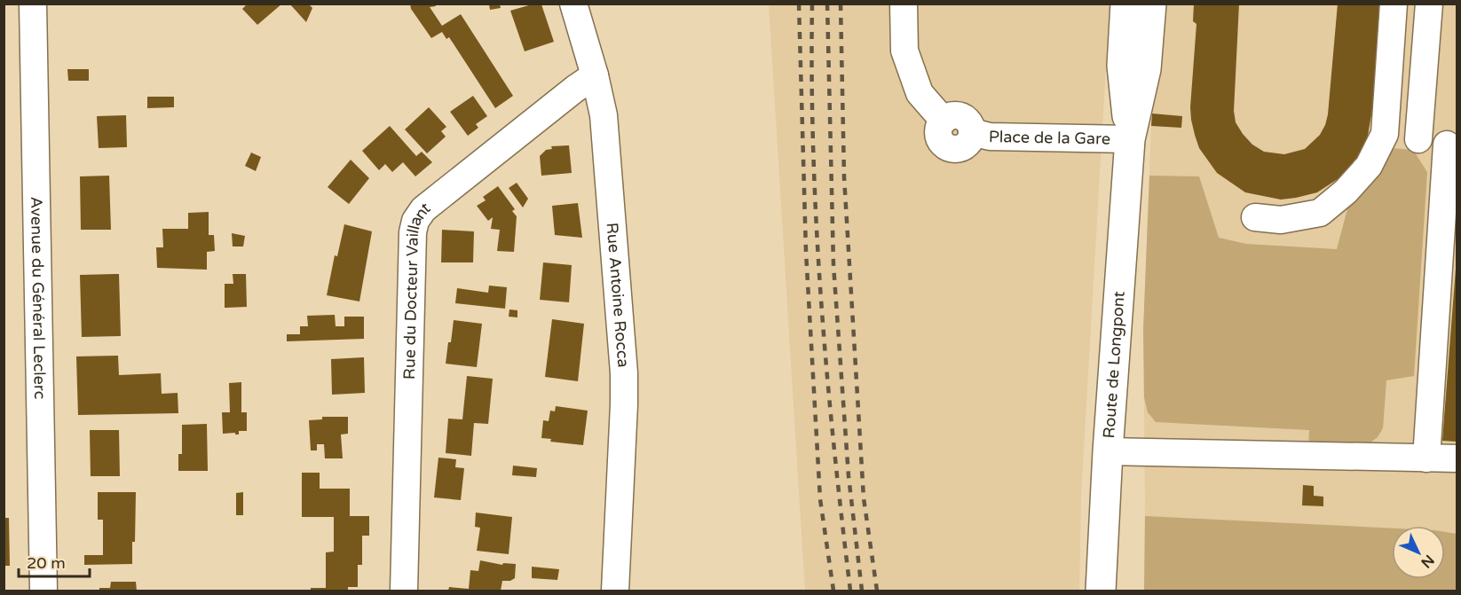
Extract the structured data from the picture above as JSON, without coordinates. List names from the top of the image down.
{
  "streets": {
    "main road": ["Route de Longpont"],
    "street": [
      "Place de la Gare",
      "Rue du Docteur Vaillant",
      "Rue Antoine Rocca",
      "Avenue du Général Leclerc"
    ]
  },
  "crossings": [
    ["Place de la Gare", "Route de Longpont"],
    ["Rue du Docteur Vaillant", "Rue Antoine Rocca"]
  ],
  "scale_bar": "20 m",
  "north": "bottom right"
}
